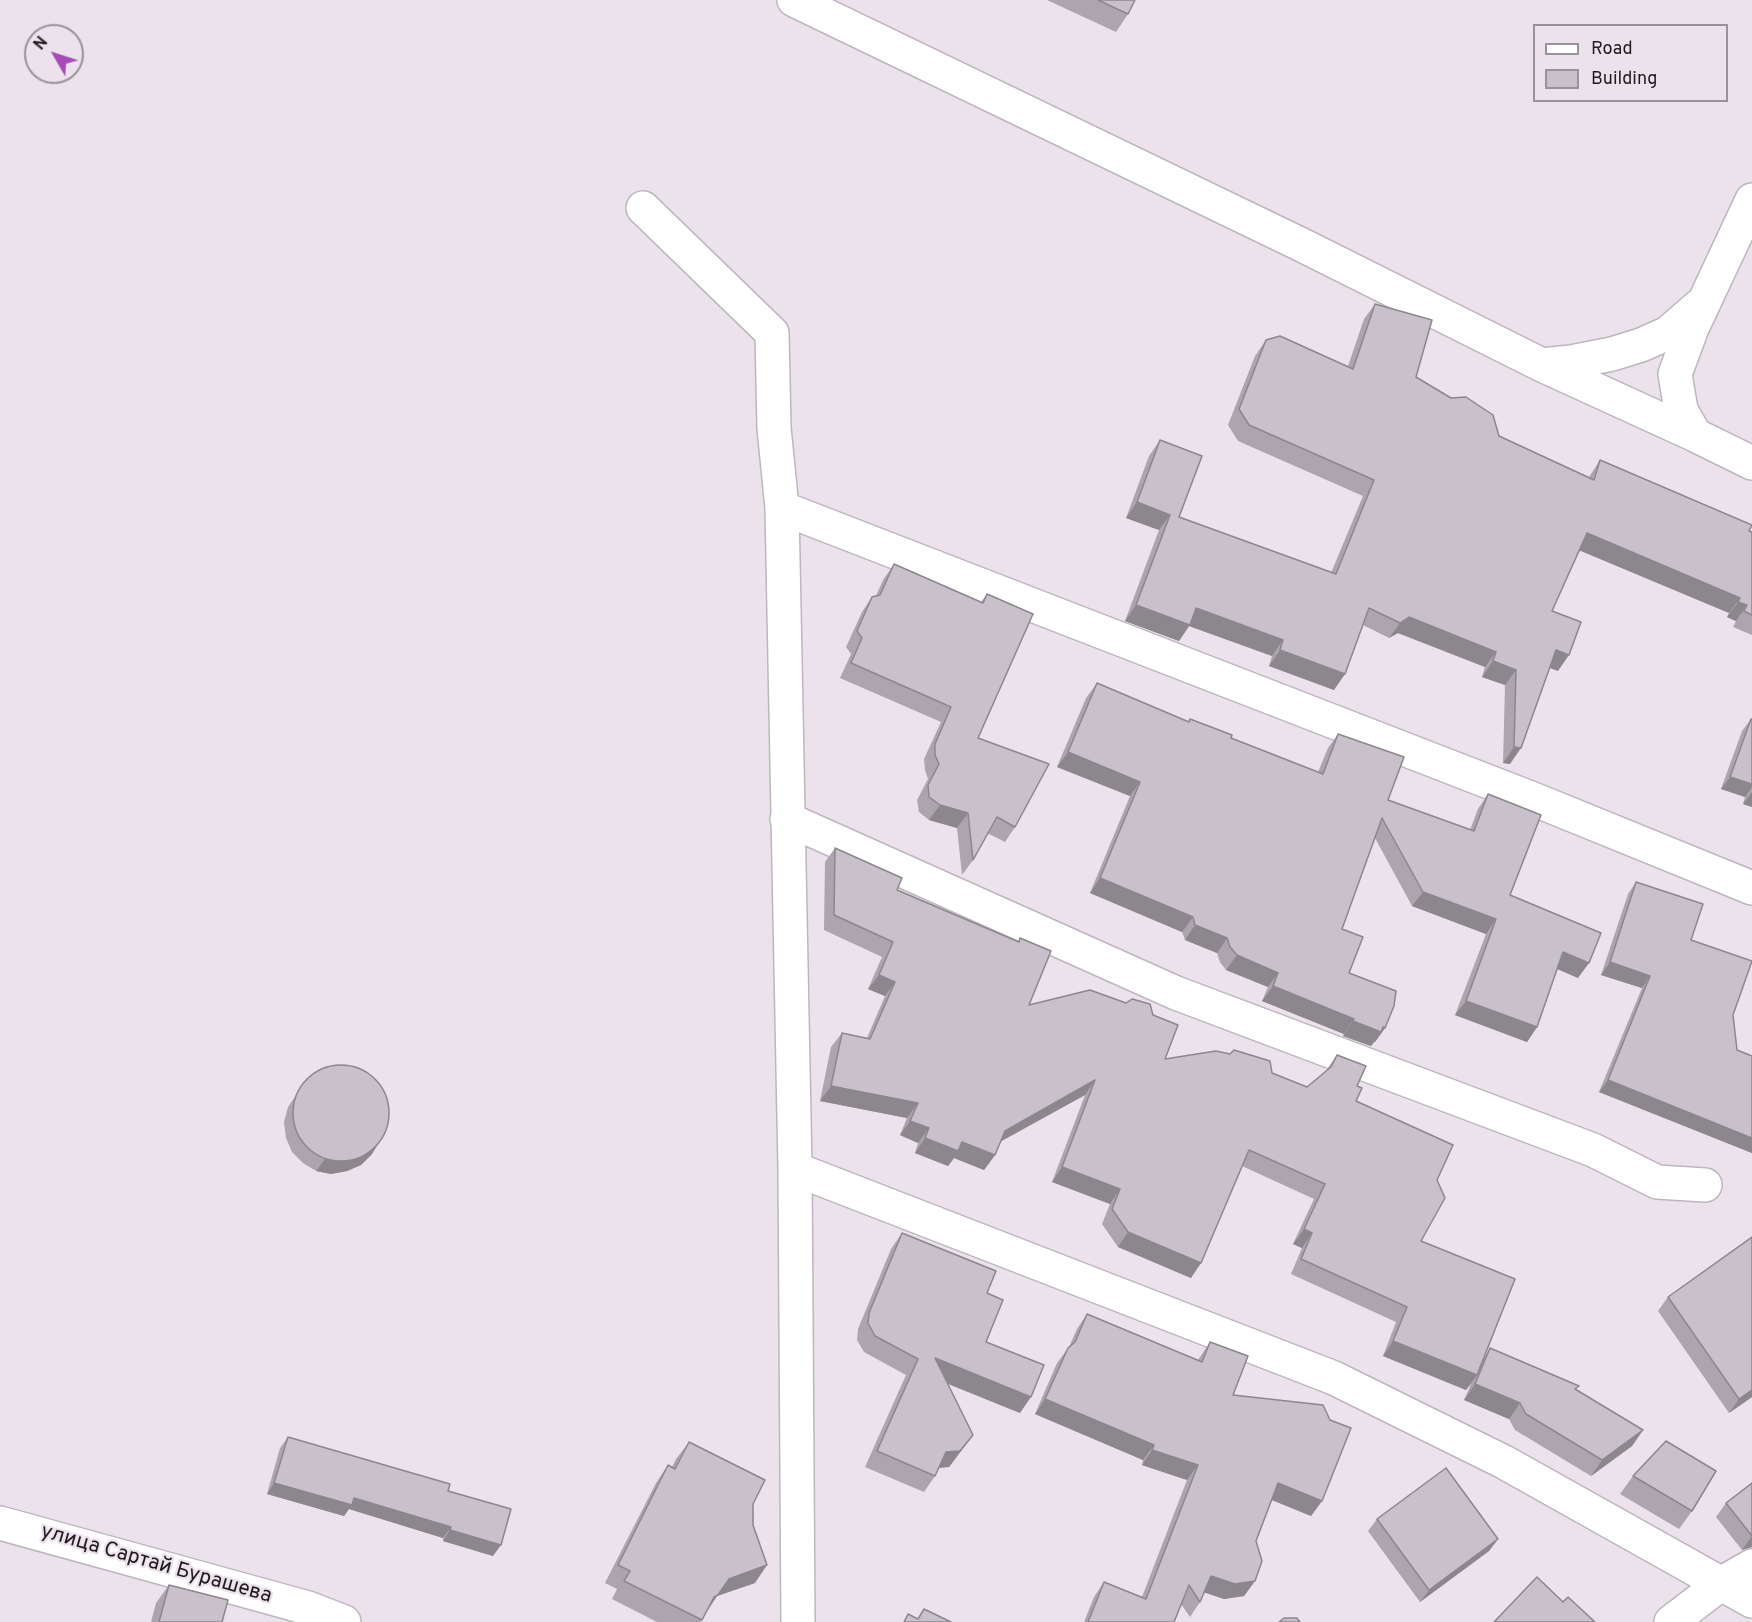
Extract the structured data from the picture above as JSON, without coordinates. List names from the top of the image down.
{
  "streets": {
    "street": ["улица Сартай Бурашева"]
  },
  "legend": ["Road", "Building"],
  "north": "top left"
}
